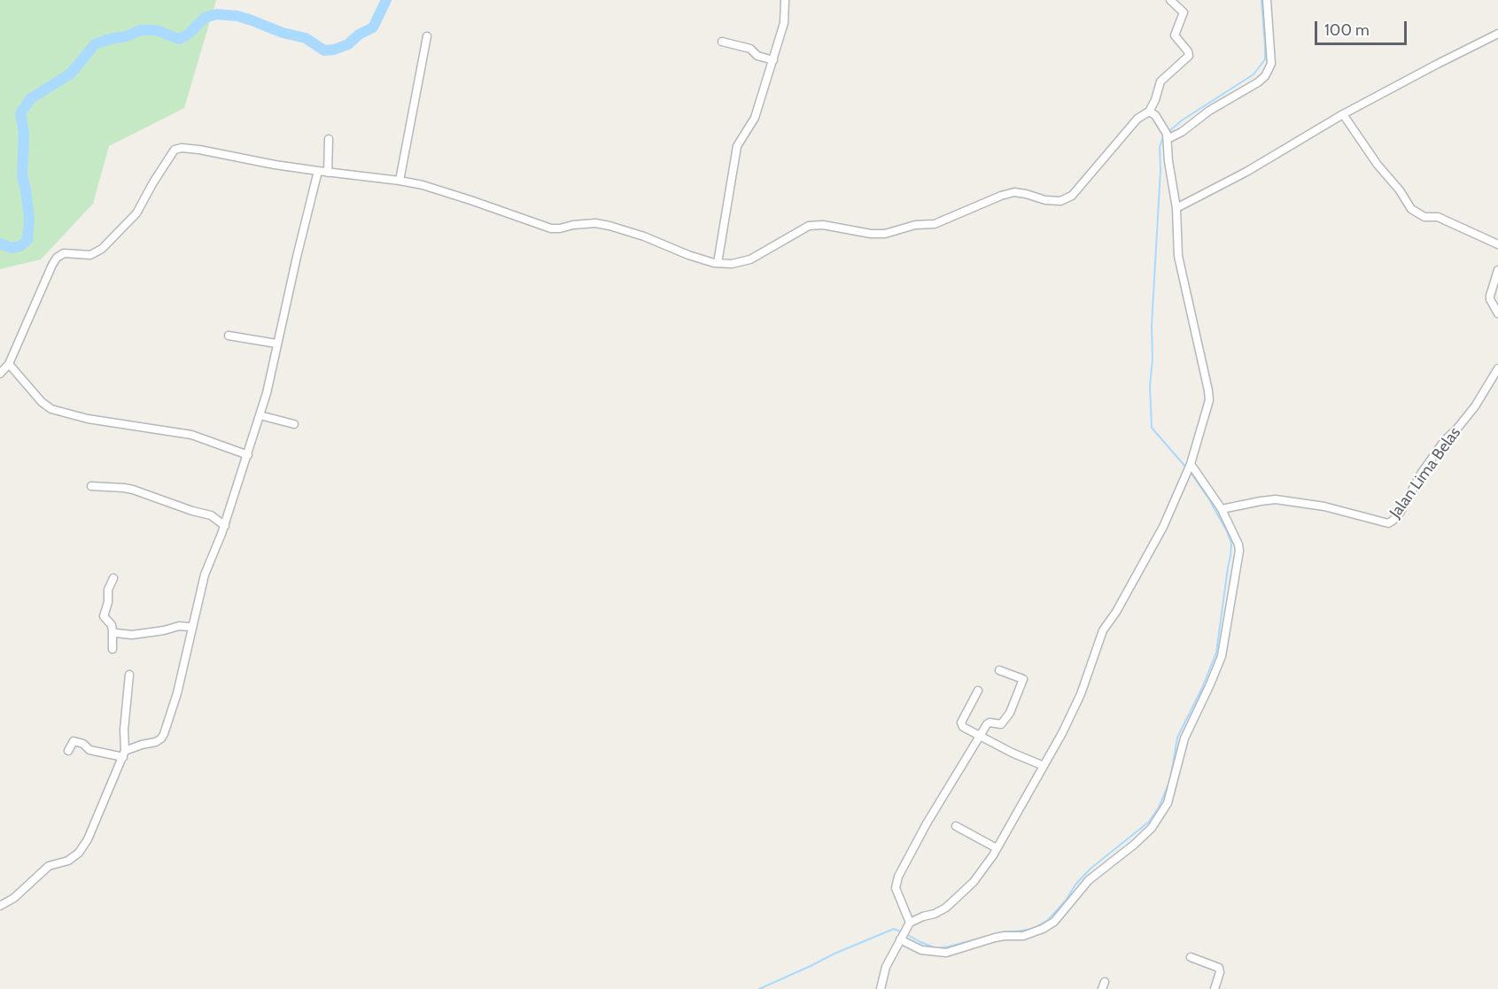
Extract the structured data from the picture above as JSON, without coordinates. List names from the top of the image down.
{
  "streets": {
    "street": ["Jalan Lima Belas"]
  },
  "scale_bar": "100 m"
}
